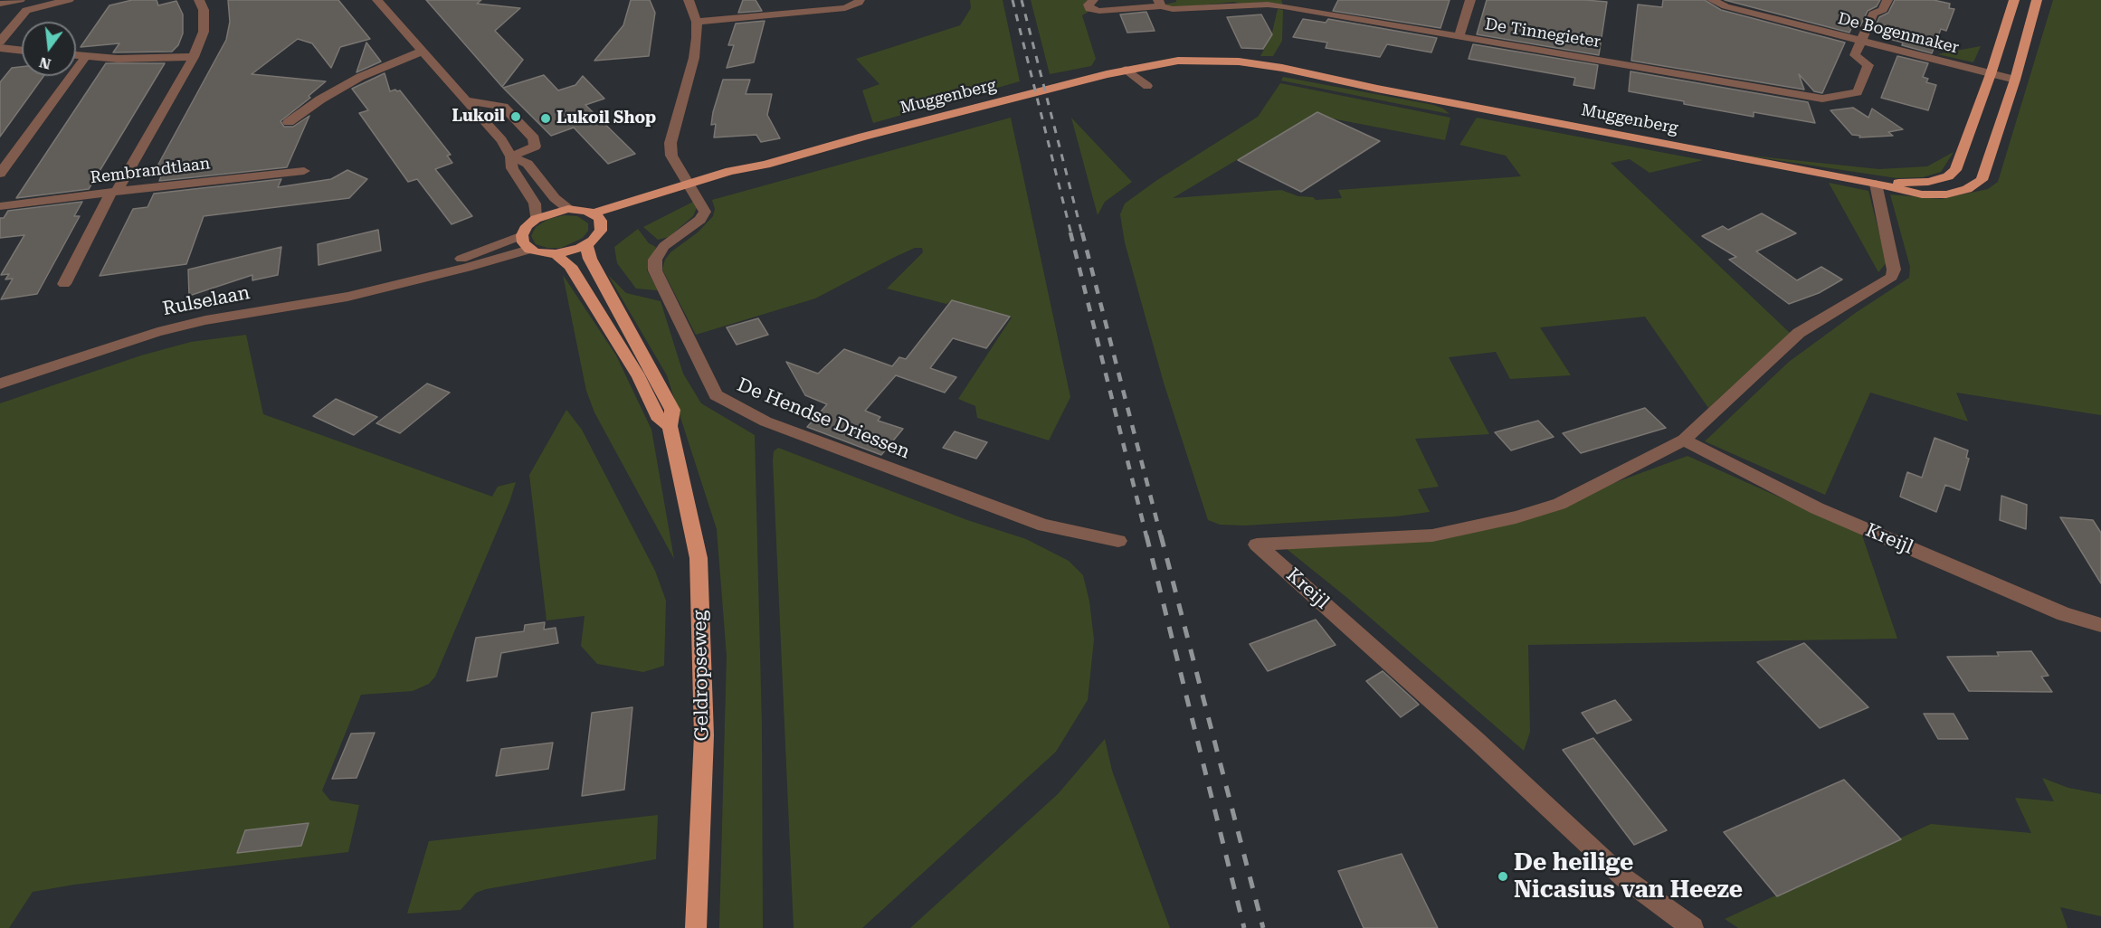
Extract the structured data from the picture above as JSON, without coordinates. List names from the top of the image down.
{
  "streets": {
    "main road": ["Muggenberg", "Geldropseweg"],
    "street": [
      "De Tinnegieter",
      "De Bogenmaker",
      "Rembrandtlaan",
      "Rulselaan",
      "De Hendse Driessen",
      "Kreijl"
    ]
  },
  "crossings": [
    ["De Tinnegieter", "De Bogenmaker"],
    ["De Bogenmaker", "Muggenberg"],
    ["Muggenberg", "De Hendse Driessen"],
    ["Muggenberg", "Kreijl"]
  ],
  "places": ["Lukoil", "Lukoil Shop", "De heilige Nicasius van Heeze"],
  "north": "bottom"
}
